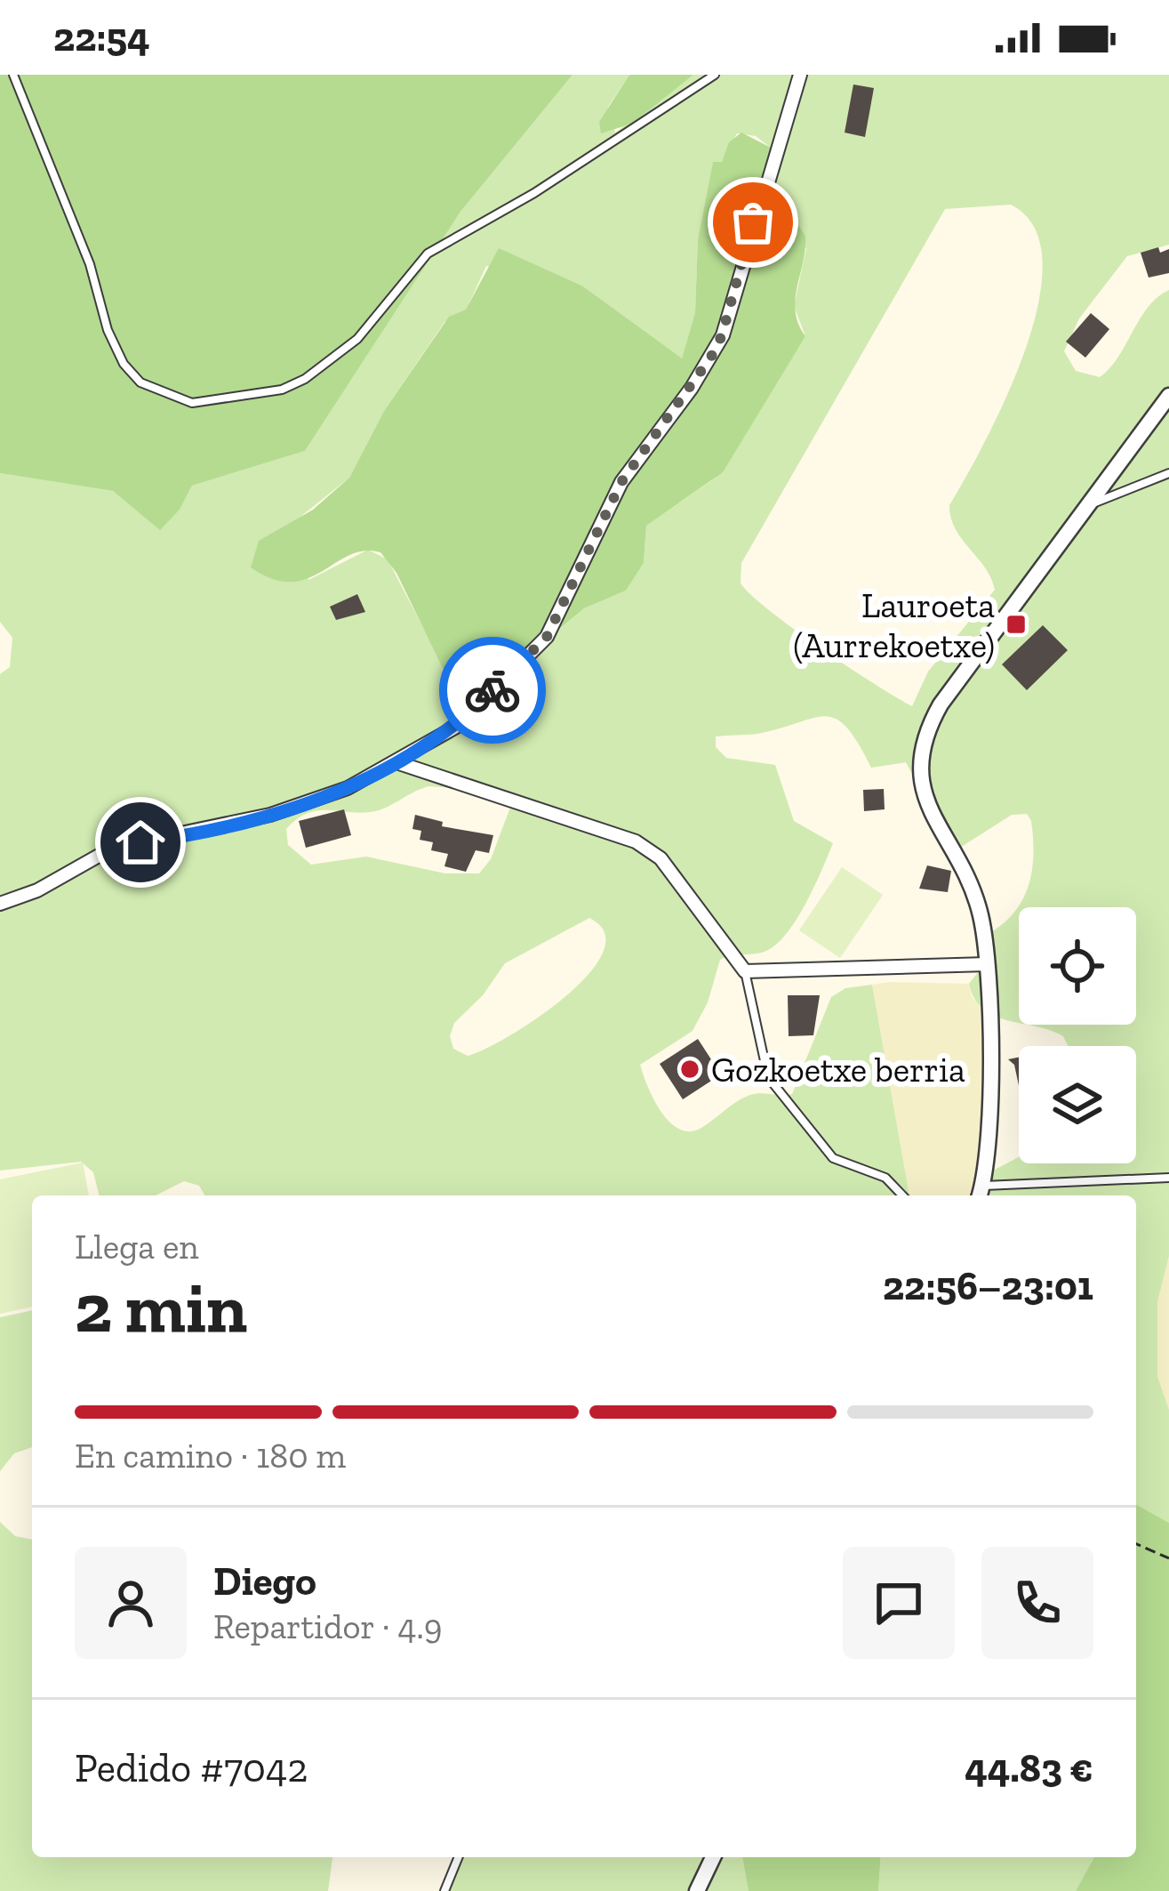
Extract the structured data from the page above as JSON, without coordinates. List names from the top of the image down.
{
  "places": {
    "transit": ["Lauroeta (Aurrekoetxe)"],
    "other": ["Gozkoetxe berria"]
  },
  "page": {
    "status": "22:54",
    "heading": ["2 min", "Llega en", "22:56–23:01"],
    "panel": [
      "Diego",
      "Repartidor · 4.9",
      "Pedido #7042",
      "44.83 €"
    ],
    "bar": "En camino · 180 m"
  }
}
